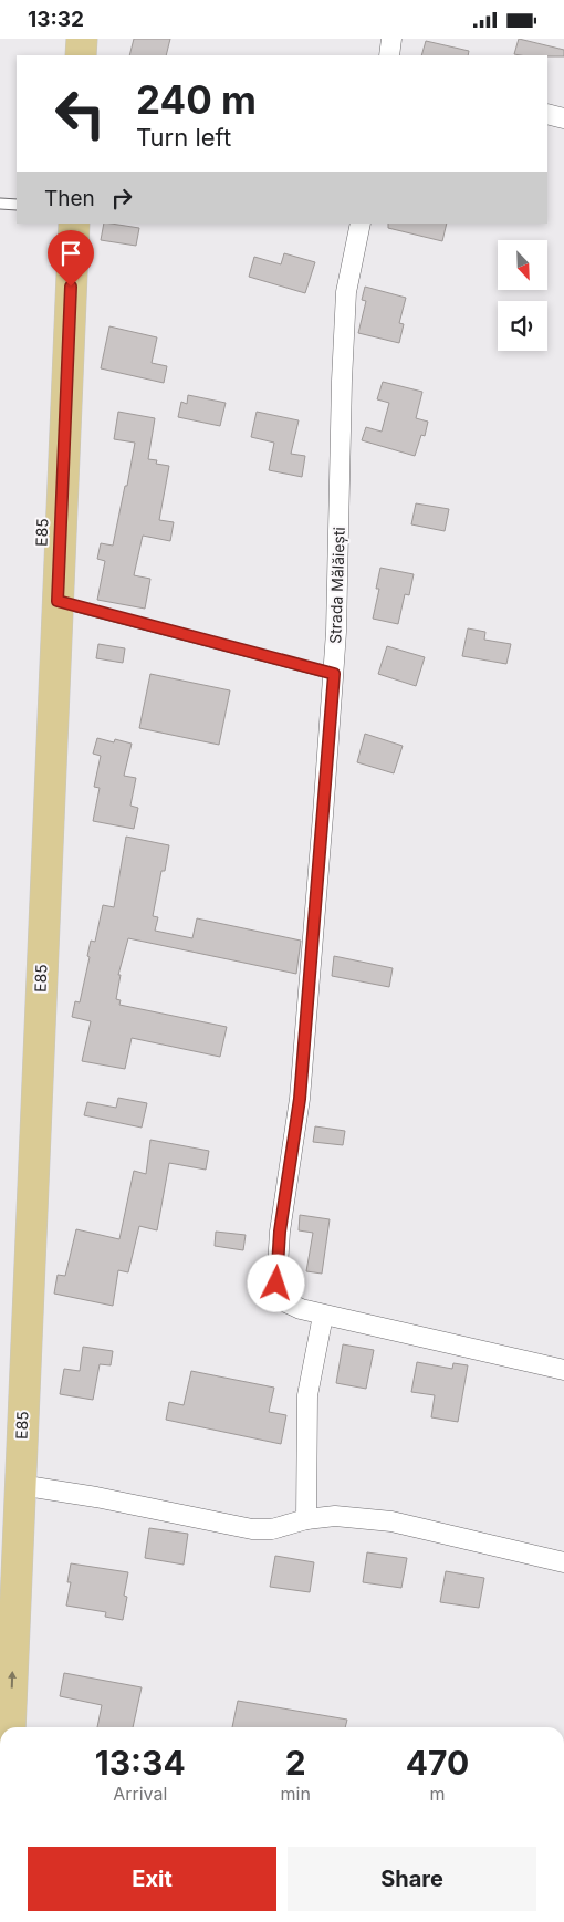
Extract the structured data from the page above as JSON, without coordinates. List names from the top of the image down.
{
  "streets": {
    "main road": ["E85"],
    "street": ["Strada Mălăiești"]
  },
  "north": "bottom right",
  "page": {
    "status": "13:32",
    "turn": ["240 m", "Turn left"],
    "then": "Then",
    "eta": [
      "13:34",
      "Arrival",
      "2",
      "min",
      "470",
      "m"
    ],
    "buttons": ["Exit", "Share"]
  }
}
